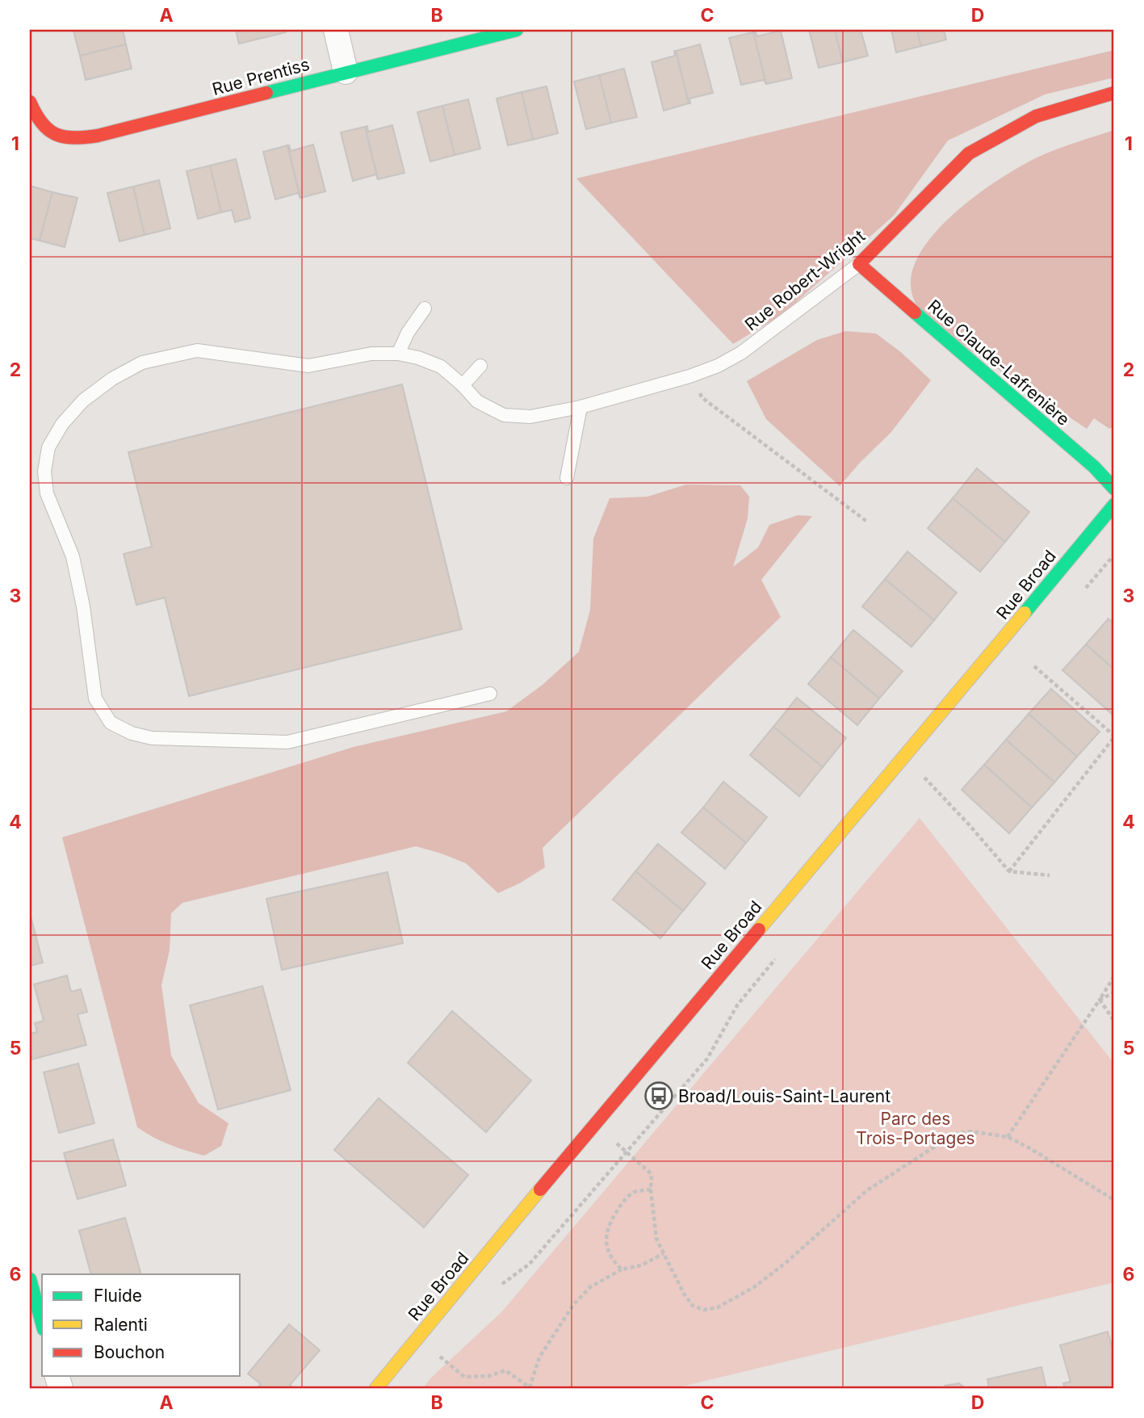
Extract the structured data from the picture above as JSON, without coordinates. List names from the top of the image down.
{
  "streets": {
    "street": [
      "Rue Prentiss",
      "Rue Robert-Wright",
      "Rue Claude-Lafrenière",
      "Rue Broad"
    ]
  },
  "crossings": [
    ["Rue Robert-Wright", "Rue Claude-Lafrenière"]
  ],
  "parks": ["Parc des Trois-Portages"],
  "places": {
    "bus stop": ["Broad/Louis-Saint-Laurent"]
  },
  "legend": ["Fluide", "Ralenti", "Bouchon"],
  "grid": {
    "columns": [
      "A",
      "B",
      "C",
      "D"
    ],
    "rows": [
      "1",
      "2",
      "3",
      "4",
      "5",
      "6"
    ]
  }
}
